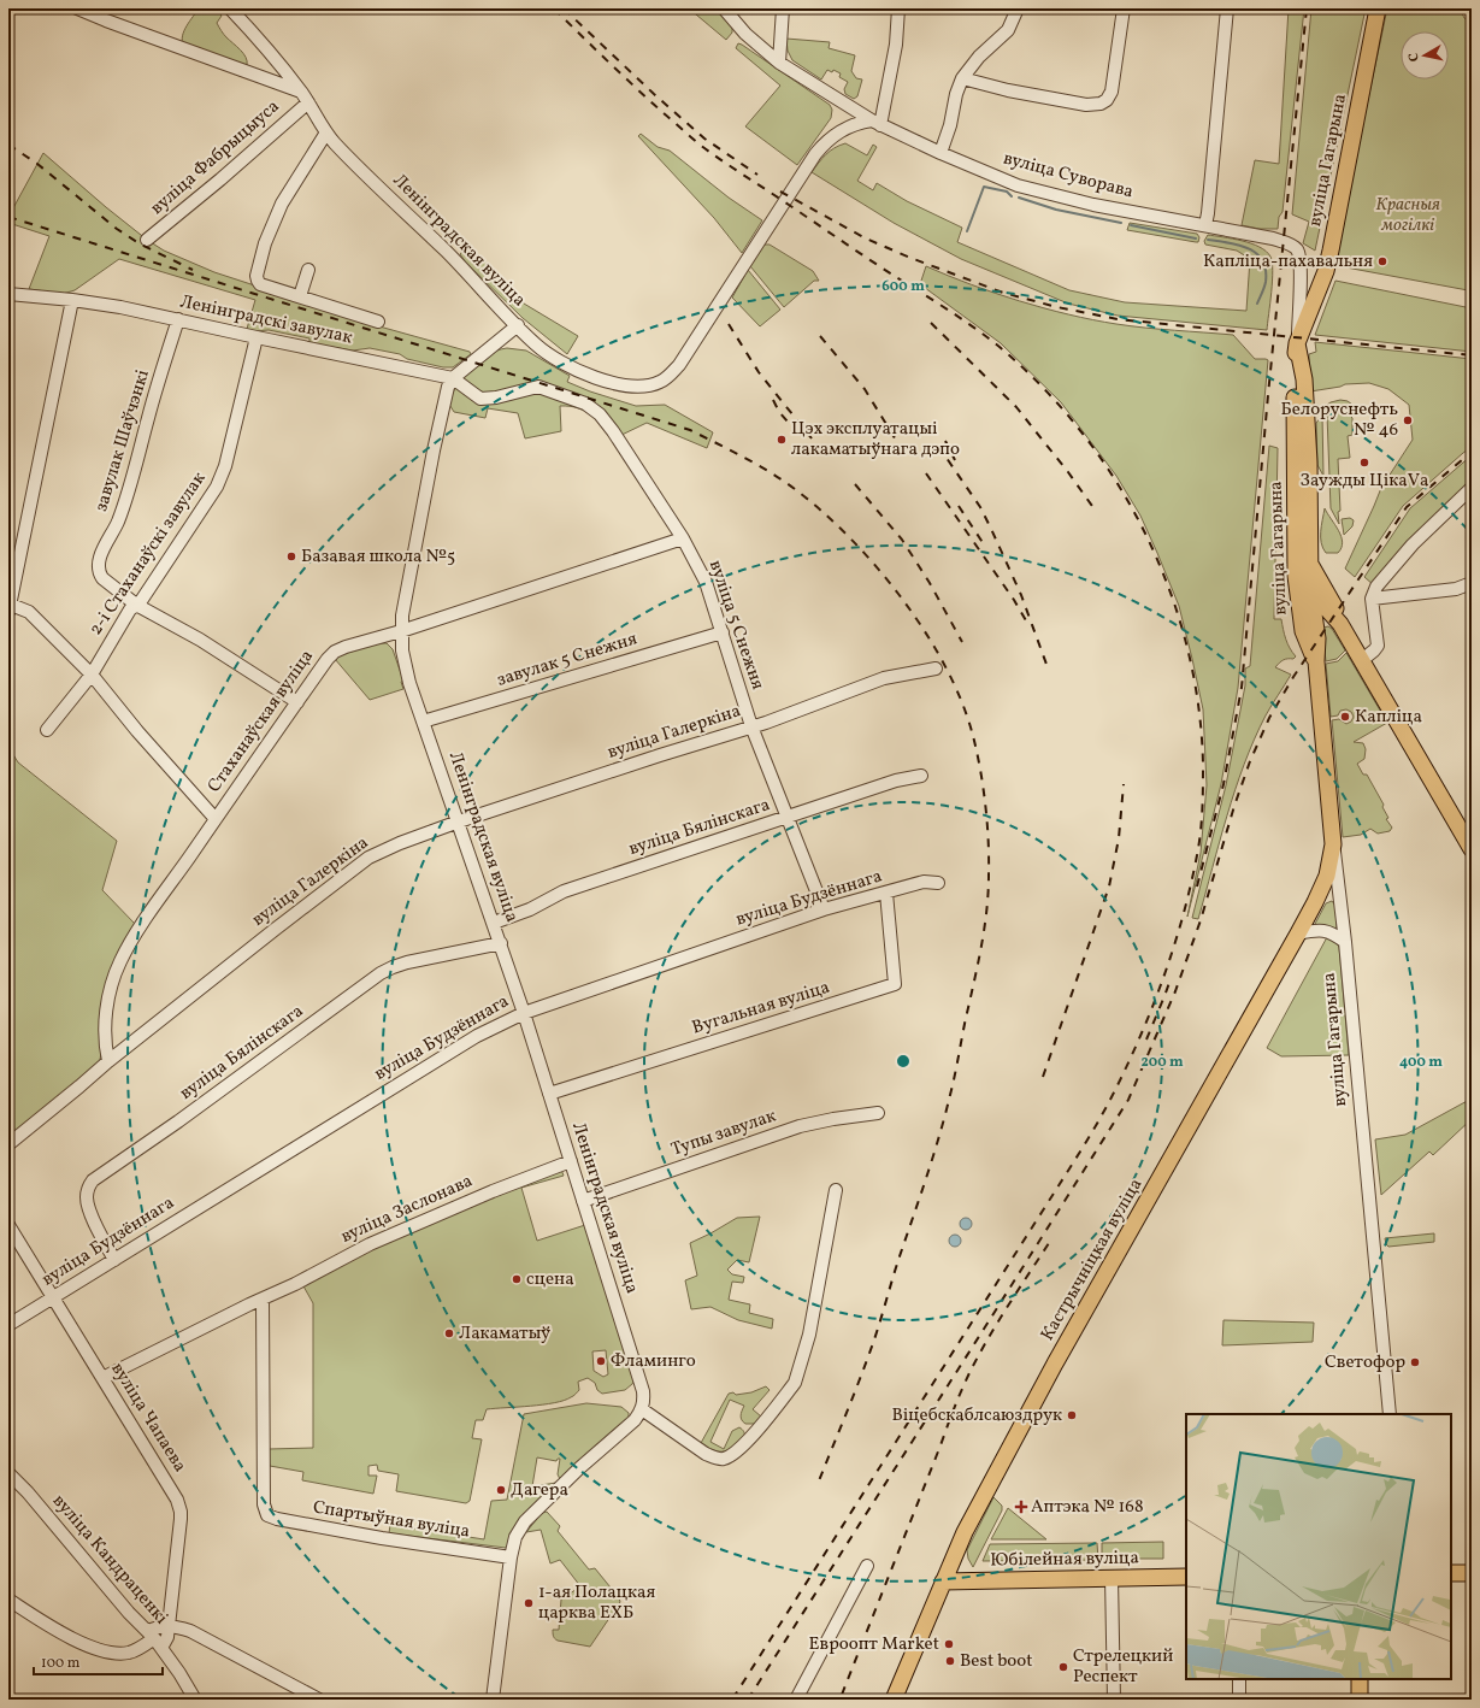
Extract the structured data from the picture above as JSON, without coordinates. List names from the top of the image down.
{
  "streets": {
    "main road": ["вуліца Гагарына", "Кастрычніцкая вуліца", "Юбілейная вуліца"],
    "street": [
      "вуліца Фабрыцыуса",
      "вуліца Суворава",
      "Ленінградская вуліца",
      "Ленінградскі завулак",
      "завулак Шаўчэнкі",
      "2-і Стаханаўскі завулак",
      "вуліца 5 Снежня",
      "завулак 5 Снежня",
      "Стаханаўская вуліца",
      "вуліца Галеркіна",
      "вуліца Бялінскага",
      "вуліца Будзённага",
      "Вугальная вуліца",
      "Тупы завулак",
      "вуліца Заслонава",
      "вуліца Чапаева",
      "Спартыўная вуліца",
      "вуліца Кандраценкі"
    ]
  },
  "crossings": [
    ["вуліца Фабрыцыуса", "Ленінградская вуліца"],
    ["вуліца Гагарына", "вуліца Суворава"],
    ["вуліца Гагарына", "Кастрычніцкая вуліца"],
    ["Ленінградская вуліца", "Ленінградскі завулак"],
    ["Ленінградская вуліца", "вуліца 5 Снежня"],
    ["Ленінградская вуліца", "завулак 5 Снежня"],
    ["Ленінградская вуліца", "Стаханаўская вуліца"],
    ["Ленінградская вуліца", "вуліца Галеркіна"],
    ["Ленінградская вуліца", "вуліца Бялінскага"],
    ["Ленінградская вуліца", "вуліца Будзённага"],
    ["Ленінградская вуліца", "Вугальная вуліца"],
    ["Ленінградская вуліца", "Тупы завулак"],
    ["Ленінградская вуліца", "вуліца Заслонава"],
    ["Ленінградскі завулак", "завулак Шаўчэнкі"],
    ["Ленінградскі завулак", "2-і Стаханаўскі завулак"],
    ["Ленінградскі завулак", "вуліца 5 Снежня"],
    ["завулак Шаўчэнкі", "2-і Стаханаўскі завулак"],
    ["вуліца 5 Снежня", "завулак 5 Снежня"],
    ["вуліца 5 Снежня", "Стаханаўская вуліца"],
    ["вуліца 5 Снежня", "вуліца Галеркіна"],
    ["вуліца 5 Снежня", "вуліца Бялінскага"],
    ["вуліца 5 Снежня", "вуліца Будзённага"],
    ["Стаханаўская вуліца", "вуліца Галеркіна"],
    ["вуліца Бялінскага", "вуліца Будзённага"],
    ["вуліца Будзённага", "Вугальная вуліца"],
    ["вуліца Будзённага", "вуліца Чапаева"],
    ["вуліца Заслонава", "вуліца Чапаева"],
    ["вуліца Заслонава", "Спартыўная вуліца"],
    ["Кастрычніцкая вуліца", "Юбілейная вуліца"],
    ["вуліца Чапаева", "вуліца Кандраценкі"]
  ],
  "parks": ["Красныя могілкі"],
  "places": {
    "other": [
      "Капліца-пахавальня",
      "Белоруснефть № 46",
      "Цэх эксплуатацыі лакаматыўнага дэпо",
      "Заужды ЦікаVа",
      "Базавая школа №5",
      "Капліца",
      "сцена",
      "Лакаматыў",
      "Фламинго",
      "Светофор",
      "Віцебскаблсаюздрук",
      "Дагера",
      "1-ая Полацкая царква ЕХБ",
      "Евроопт Market",
      "Best boot",
      "Стрелецкий Респект"
    ],
    "health": ["Аптэка № 168"]
  },
  "scale_bar": "100 m",
  "north": "left",
  "rings": ["600 m", "200 m", "400 m"]
}
